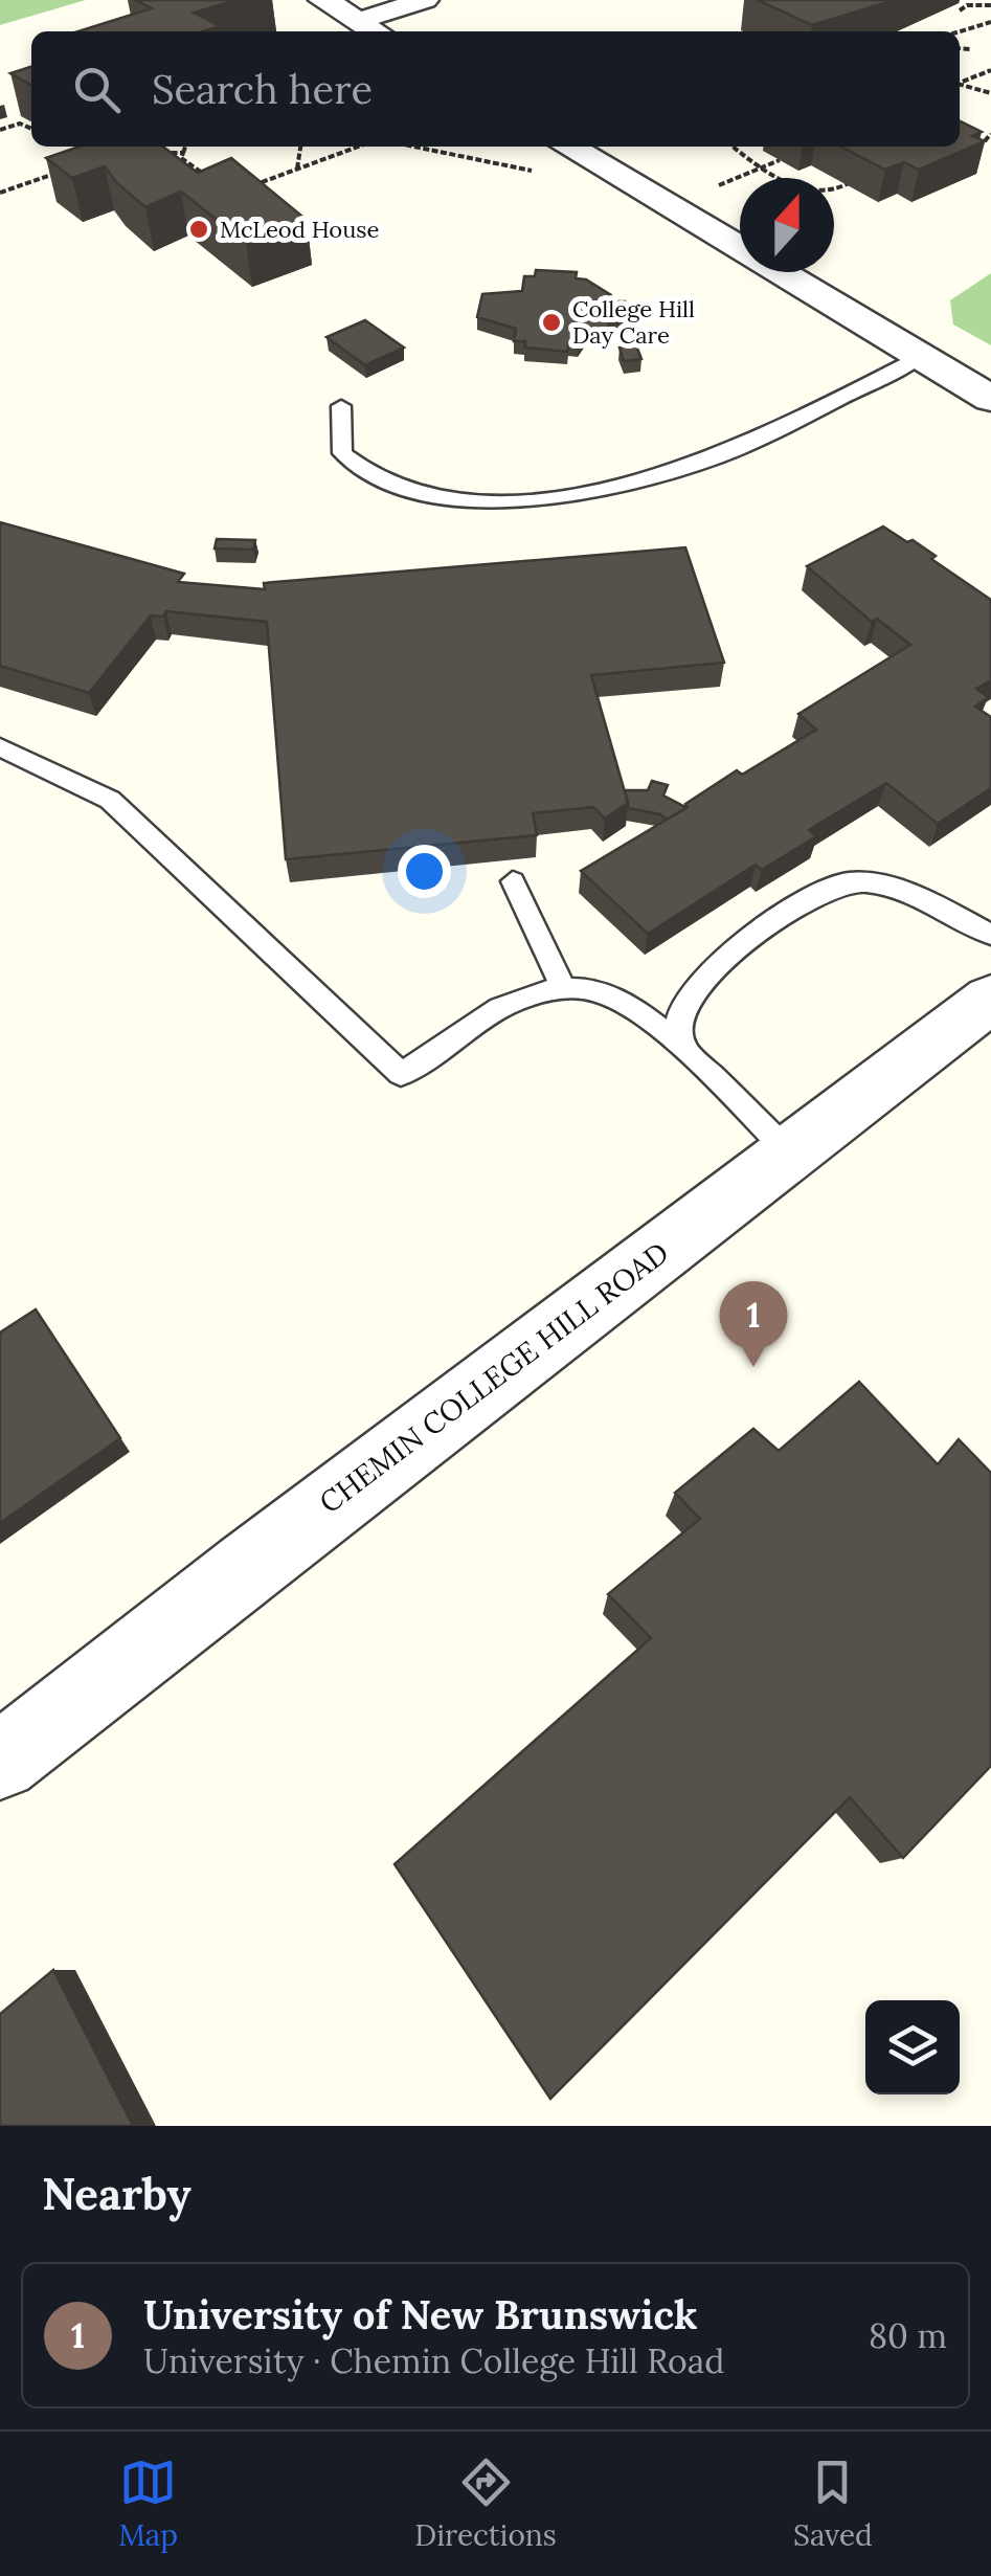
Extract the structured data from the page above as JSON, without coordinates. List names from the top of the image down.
{
  "streets": {
    "street": ["CHEMIN COLLEGE HILL ROAD"]
  },
  "places": ["McLeod House", "College Hill Day Care"],
  "north": "top",
  "page": {
    "search": "Search here",
    "pins": "1",
    "heading": "Nearby",
    "list": [
      {
        "mark": "1",
        "name": "University of New Brunswick",
        "note": "University · Chemin College Hill Road",
        "value": "80 m"
      }
    ],
    "nav": ["Map", "Directions", "Saved"]
  }
}
